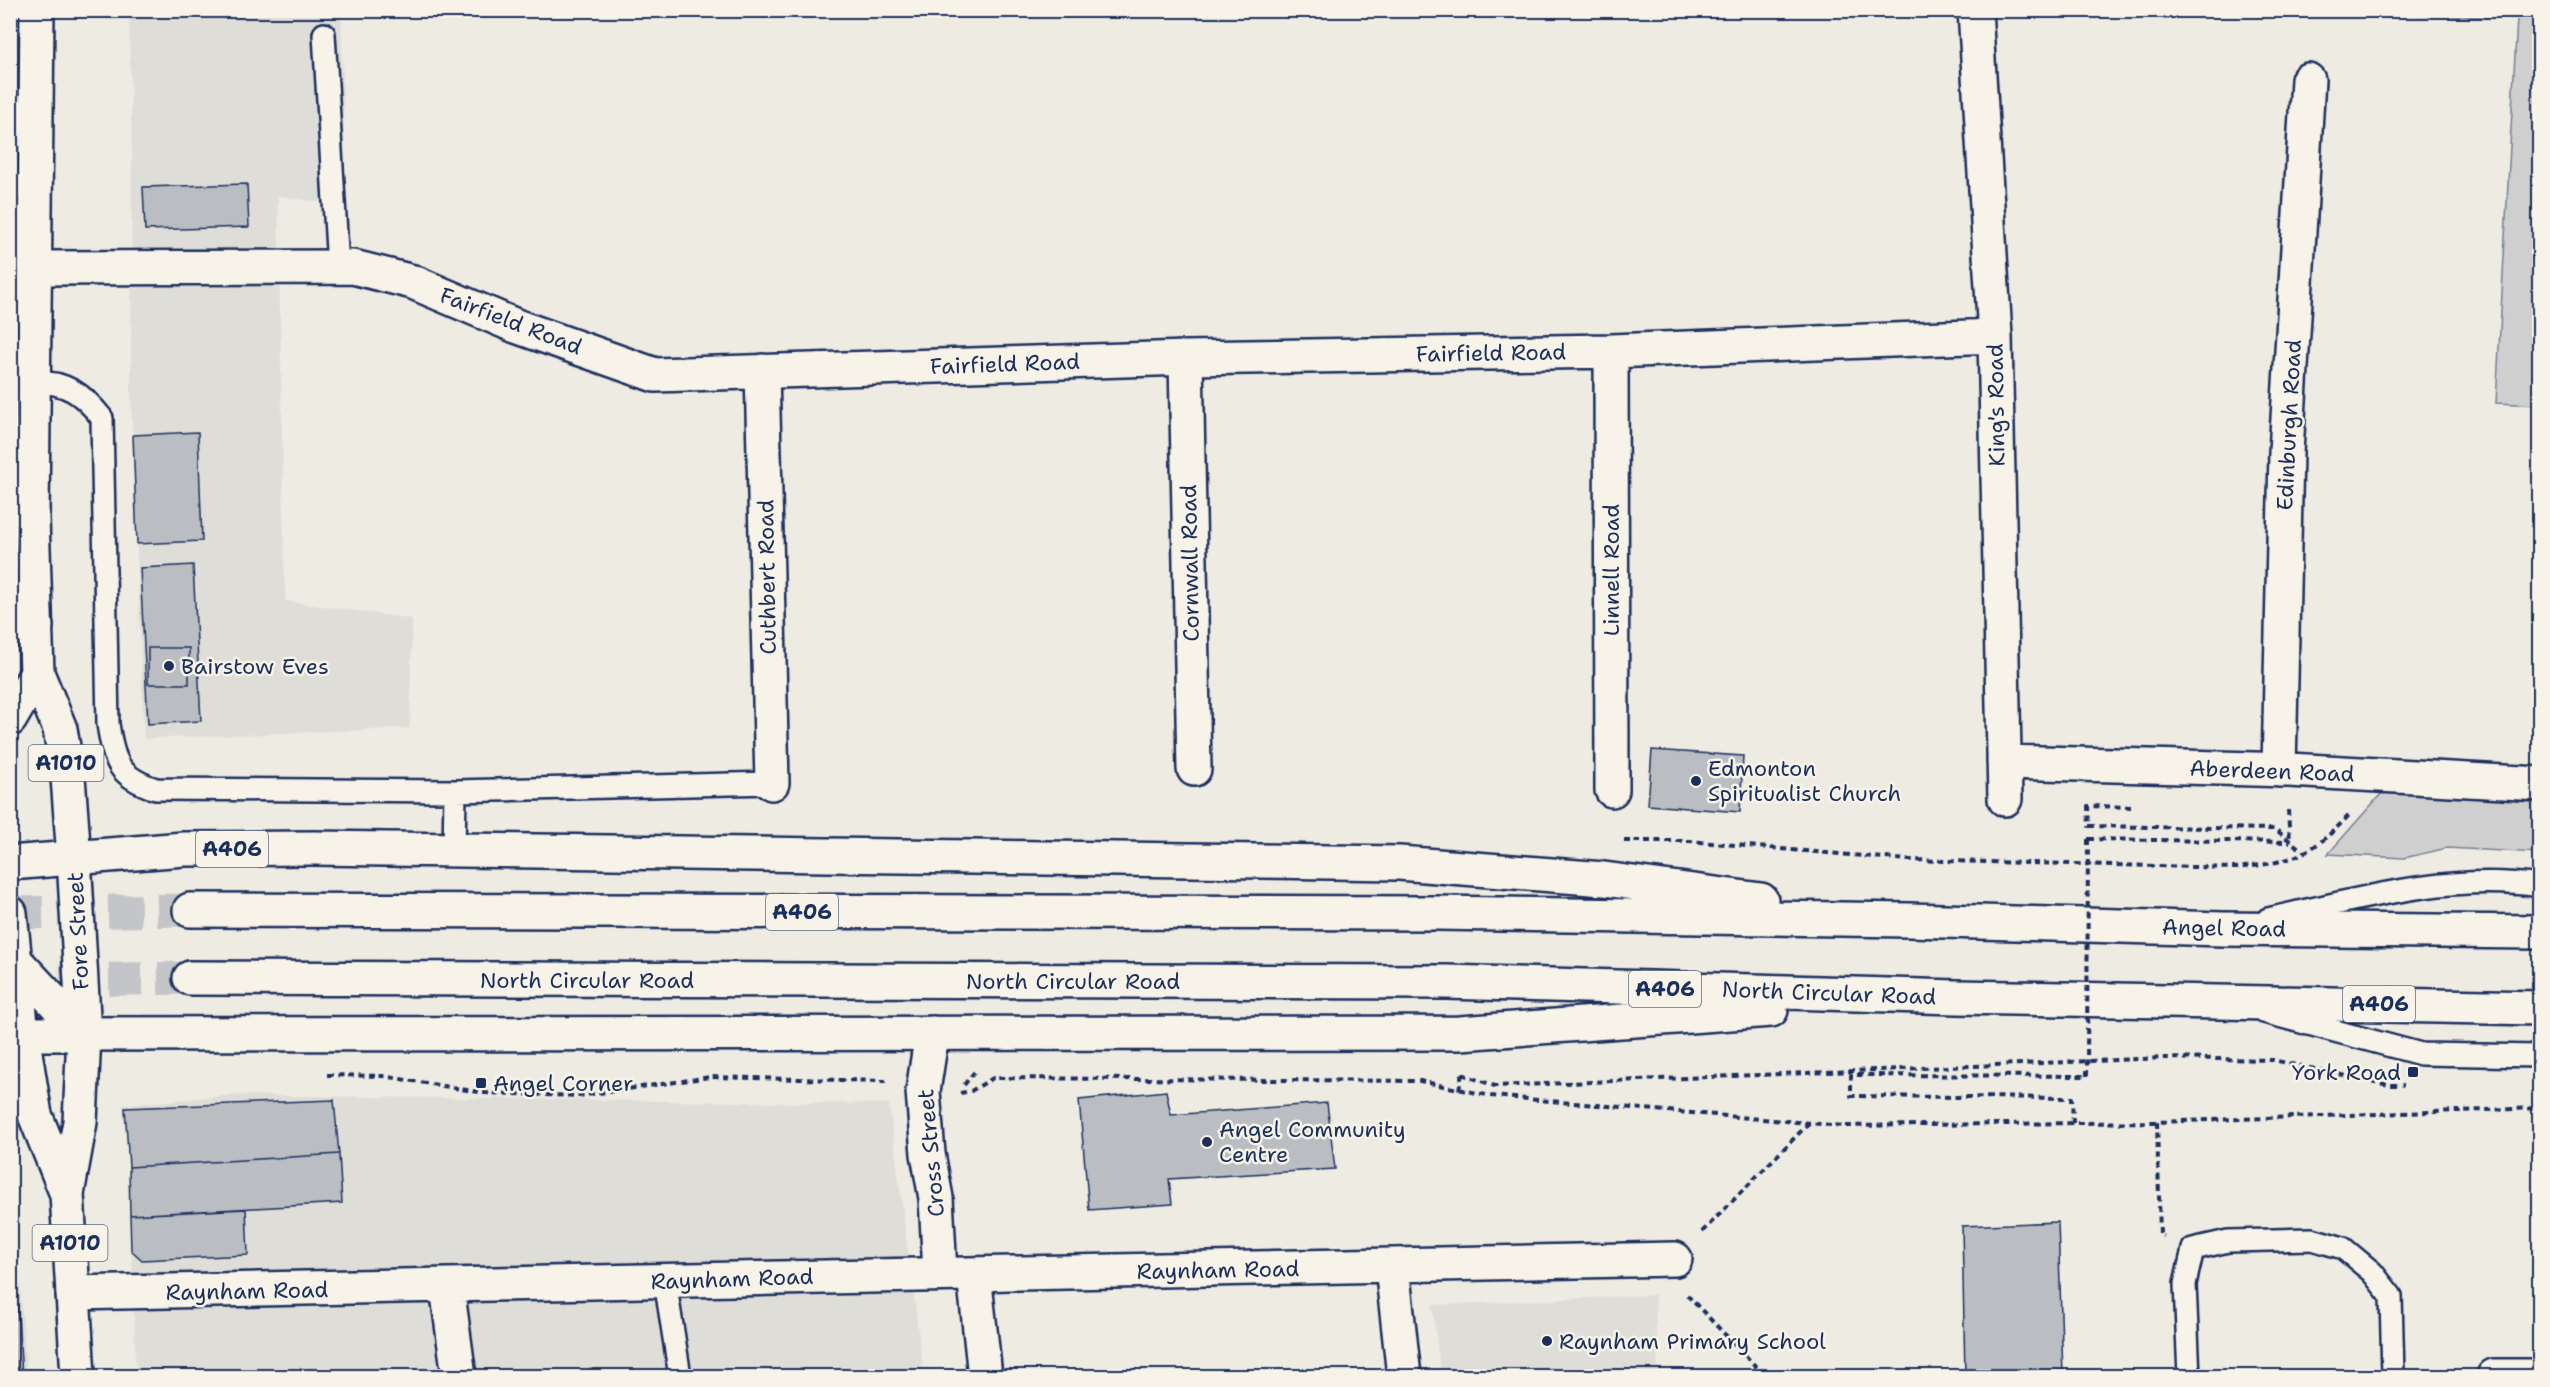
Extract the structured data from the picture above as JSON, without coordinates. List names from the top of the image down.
{
  "streets": {
    "main road": [
      "Fairfield Road",
      "King's Road",
      "Edinburgh Road",
      "Cornwall Road",
      "Linnell Road",
      "Cuthbert Road",
      "A1010",
      "Aberdeen Road",
      "A406",
      "Angel Road",
      "Fore Street",
      "North Circular Road",
      "Cross Street",
      "Raynham Road"
    ]
  },
  "crossings": [
    ["Fairfield Road", "King's Road"],
    ["Fairfield Road", "Cornwall Road"],
    ["Fairfield Road", "Linnell Road"],
    ["Fairfield Road", "Cuthbert Road"],
    ["Fairfield Road", "Fore Street"],
    ["King's Road", "Aberdeen Road"],
    ["Edinburgh Road", "Aberdeen Road"],
    ["A1010", "Fore Street"],
    ["A406", "Angel Road"],
    ["A406", "Fore Street"],
    ["A406", "North Circular Road"],
    ["A406", "Cross Street"],
    ["Fore Street", "Raynham Road"],
    ["Cross Street", "Raynham Road"]
  ],
  "places": {
    "other": [
      "Bairstow Eves",
      "Edmonton Spiritualist Church",
      "Angel Community Centre",
      "Raynham Primary School"
    ],
    "transit": ["York Road", "Angel Corner"]
  }
}
